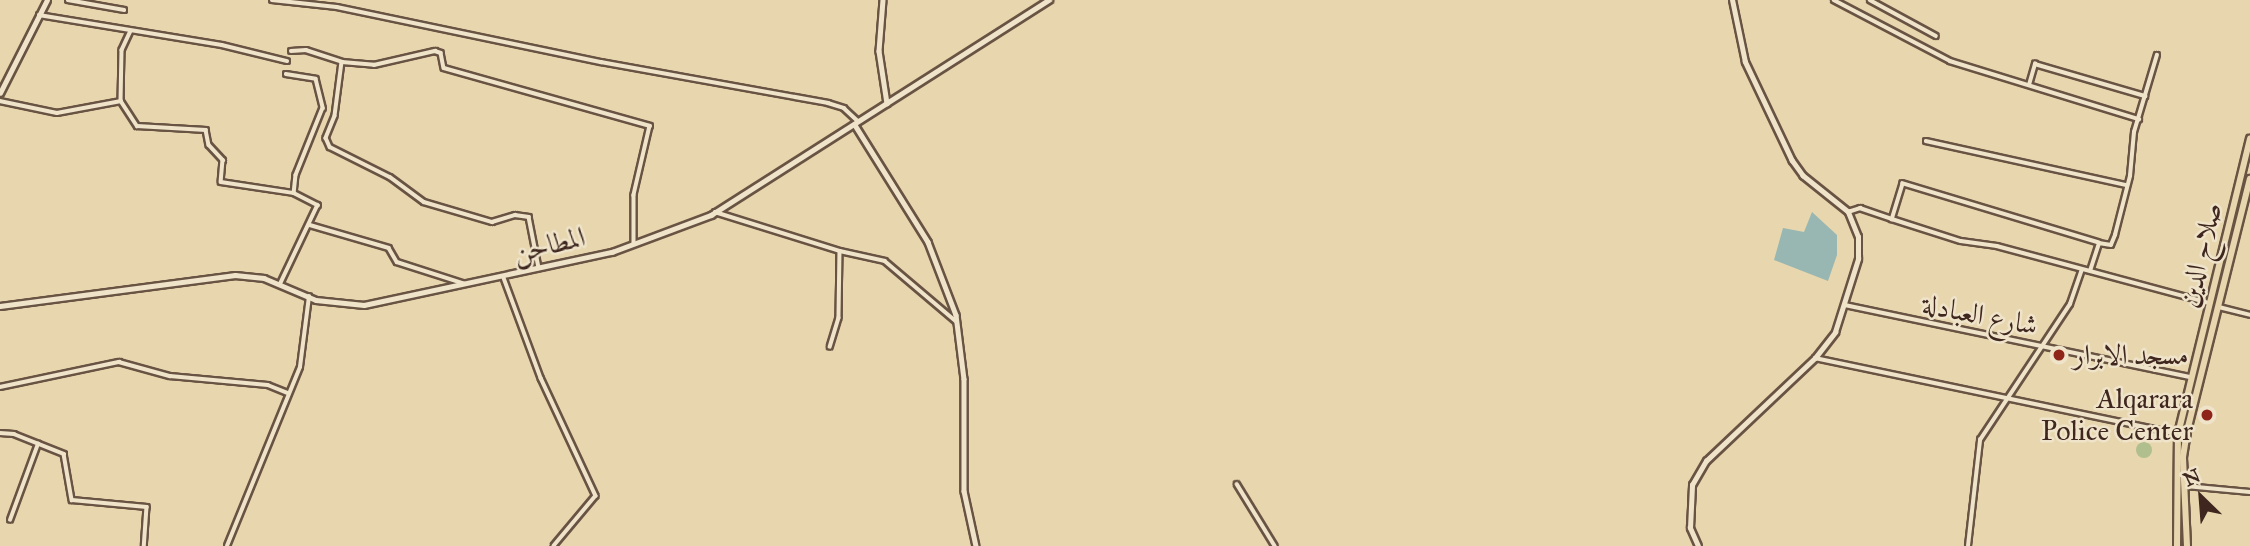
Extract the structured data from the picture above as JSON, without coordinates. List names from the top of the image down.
{
  "streets": {
    "highway": ["صلاح الدين"],
    "main road": ["المطاحن"],
    "street": ["شارع العبادلة"]
  },
  "crossings": [
    ["صلاح الدين", "شارع العبادلة"]
  ],
  "places": ["مسجد الابرار", "Alqarara Police Center"],
  "north": "top left"
}
